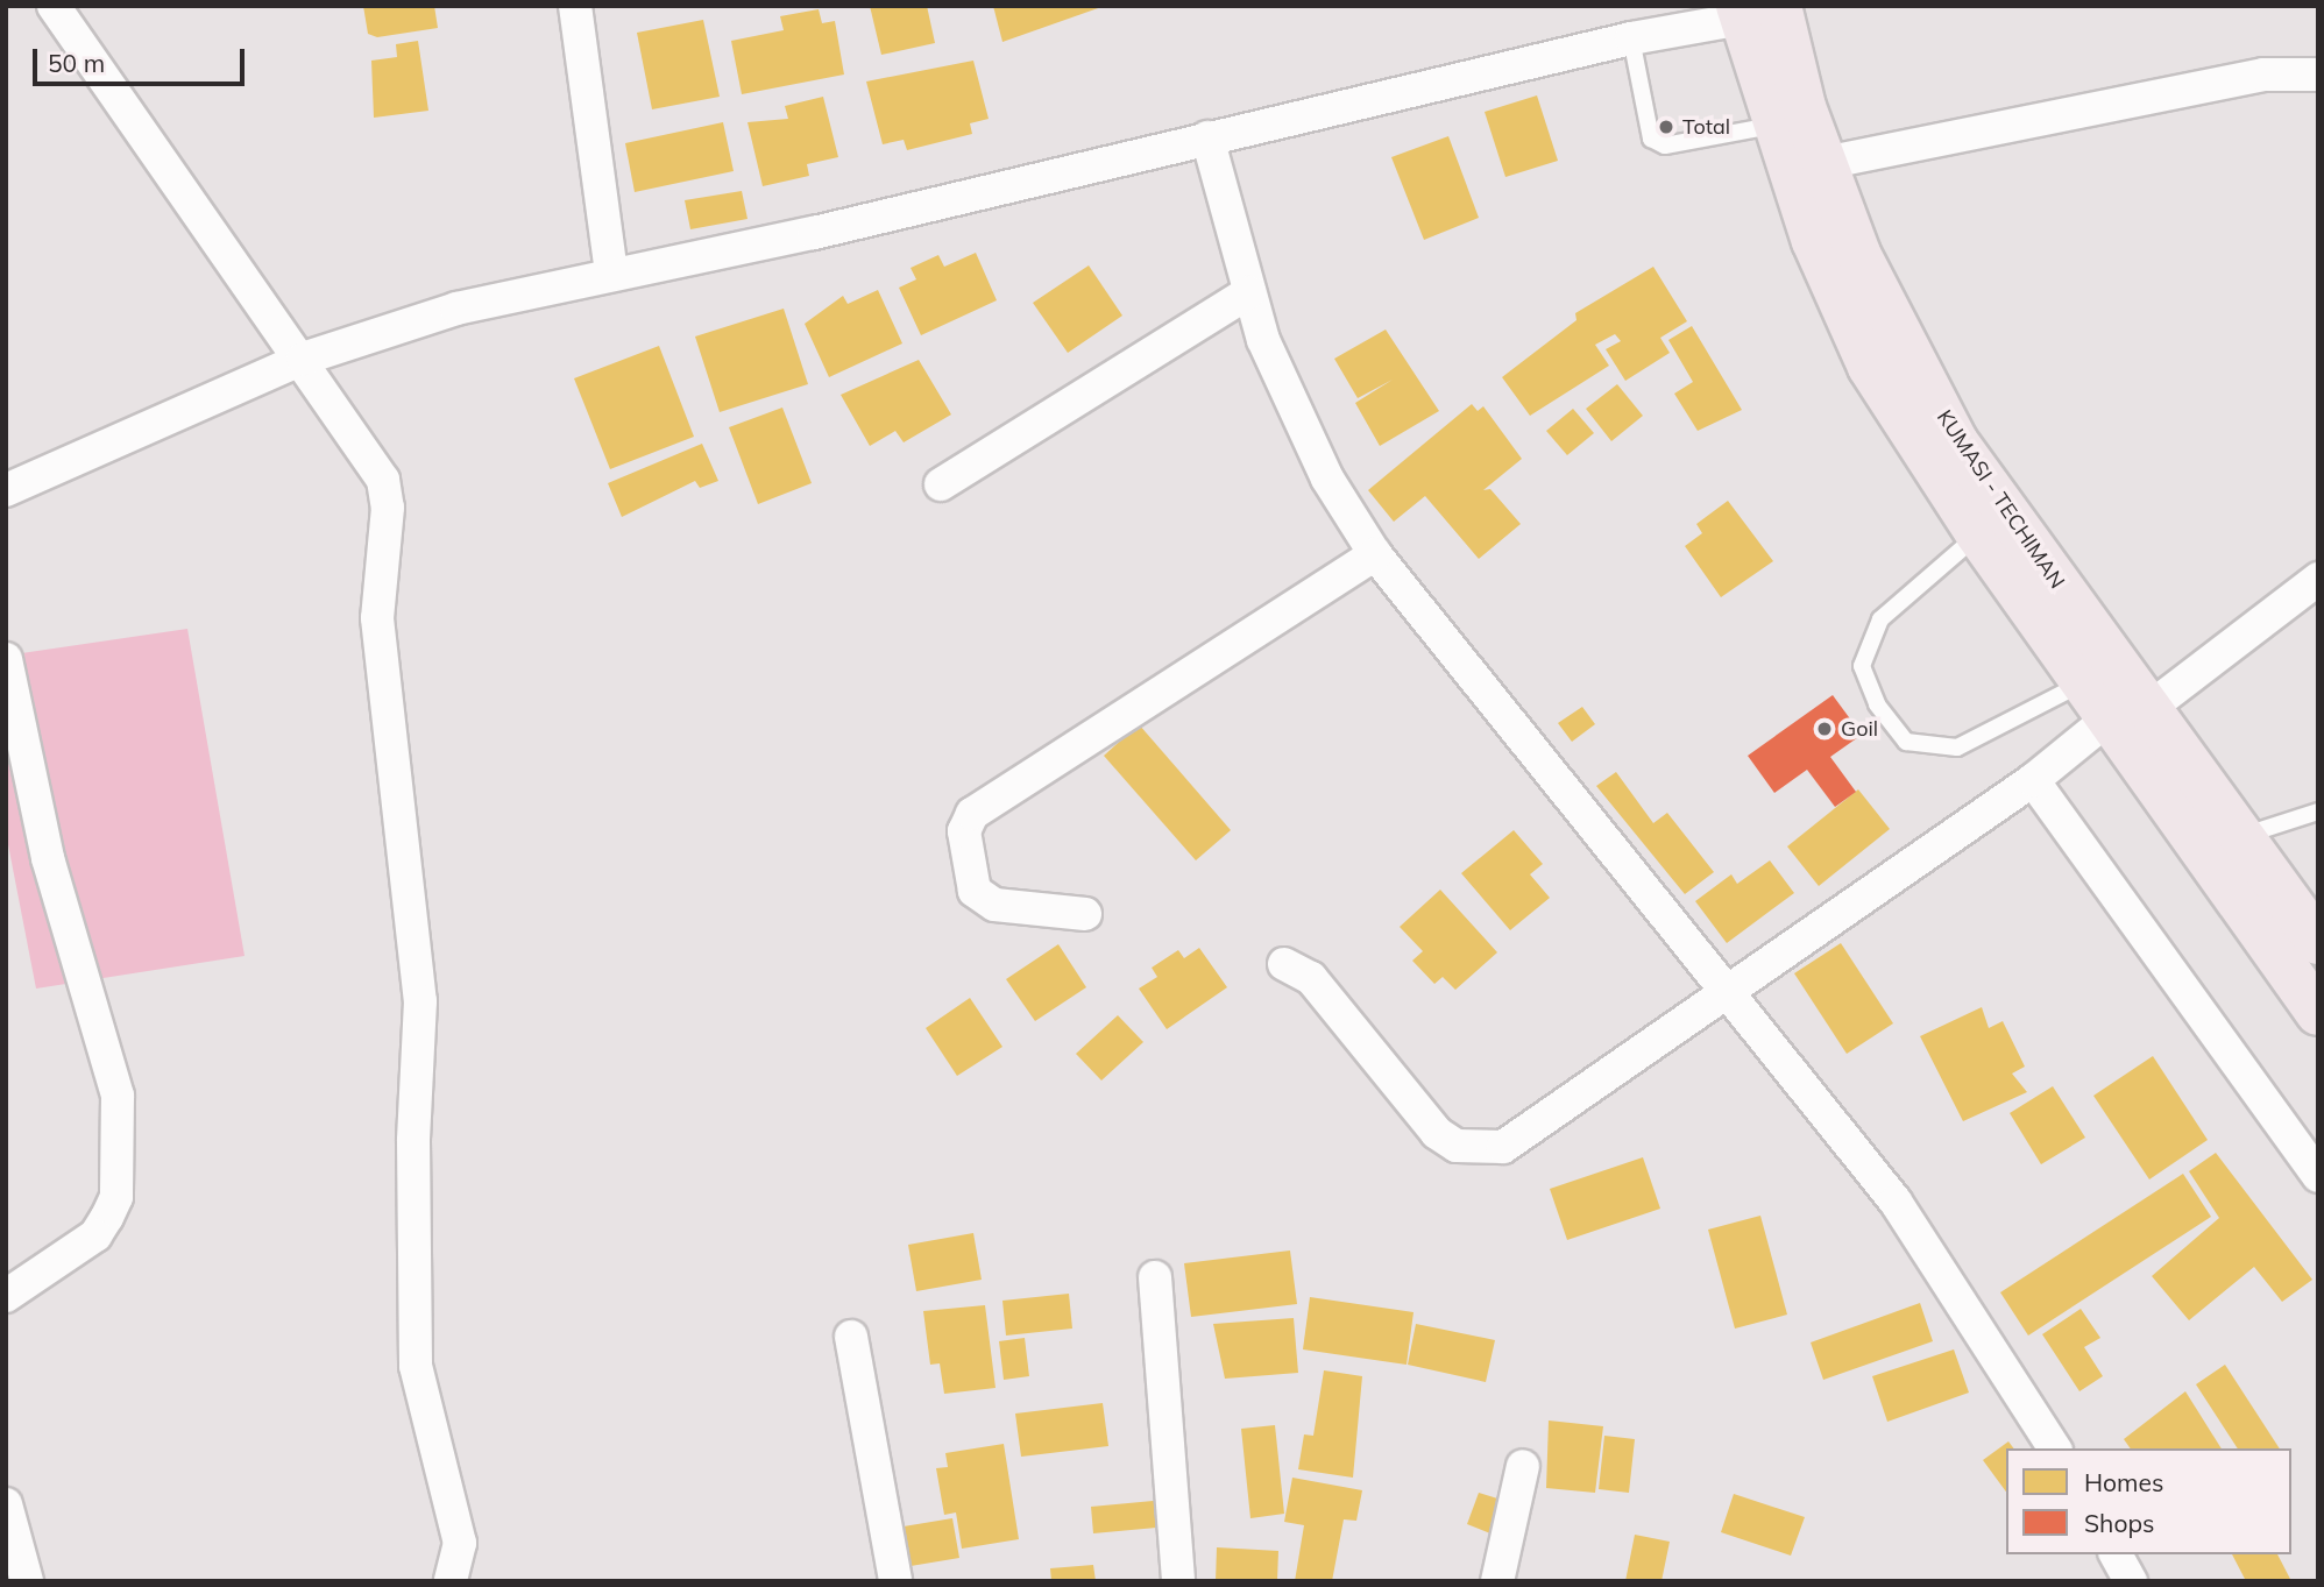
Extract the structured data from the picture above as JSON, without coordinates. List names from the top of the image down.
{
  "streets": {
    "highway": ["KUMASI - TECHIMAN"]
  },
  "places": ["Total", "Goil"],
  "legend": ["Homes", "Shops"],
  "scale_bar": "50 m"
}
